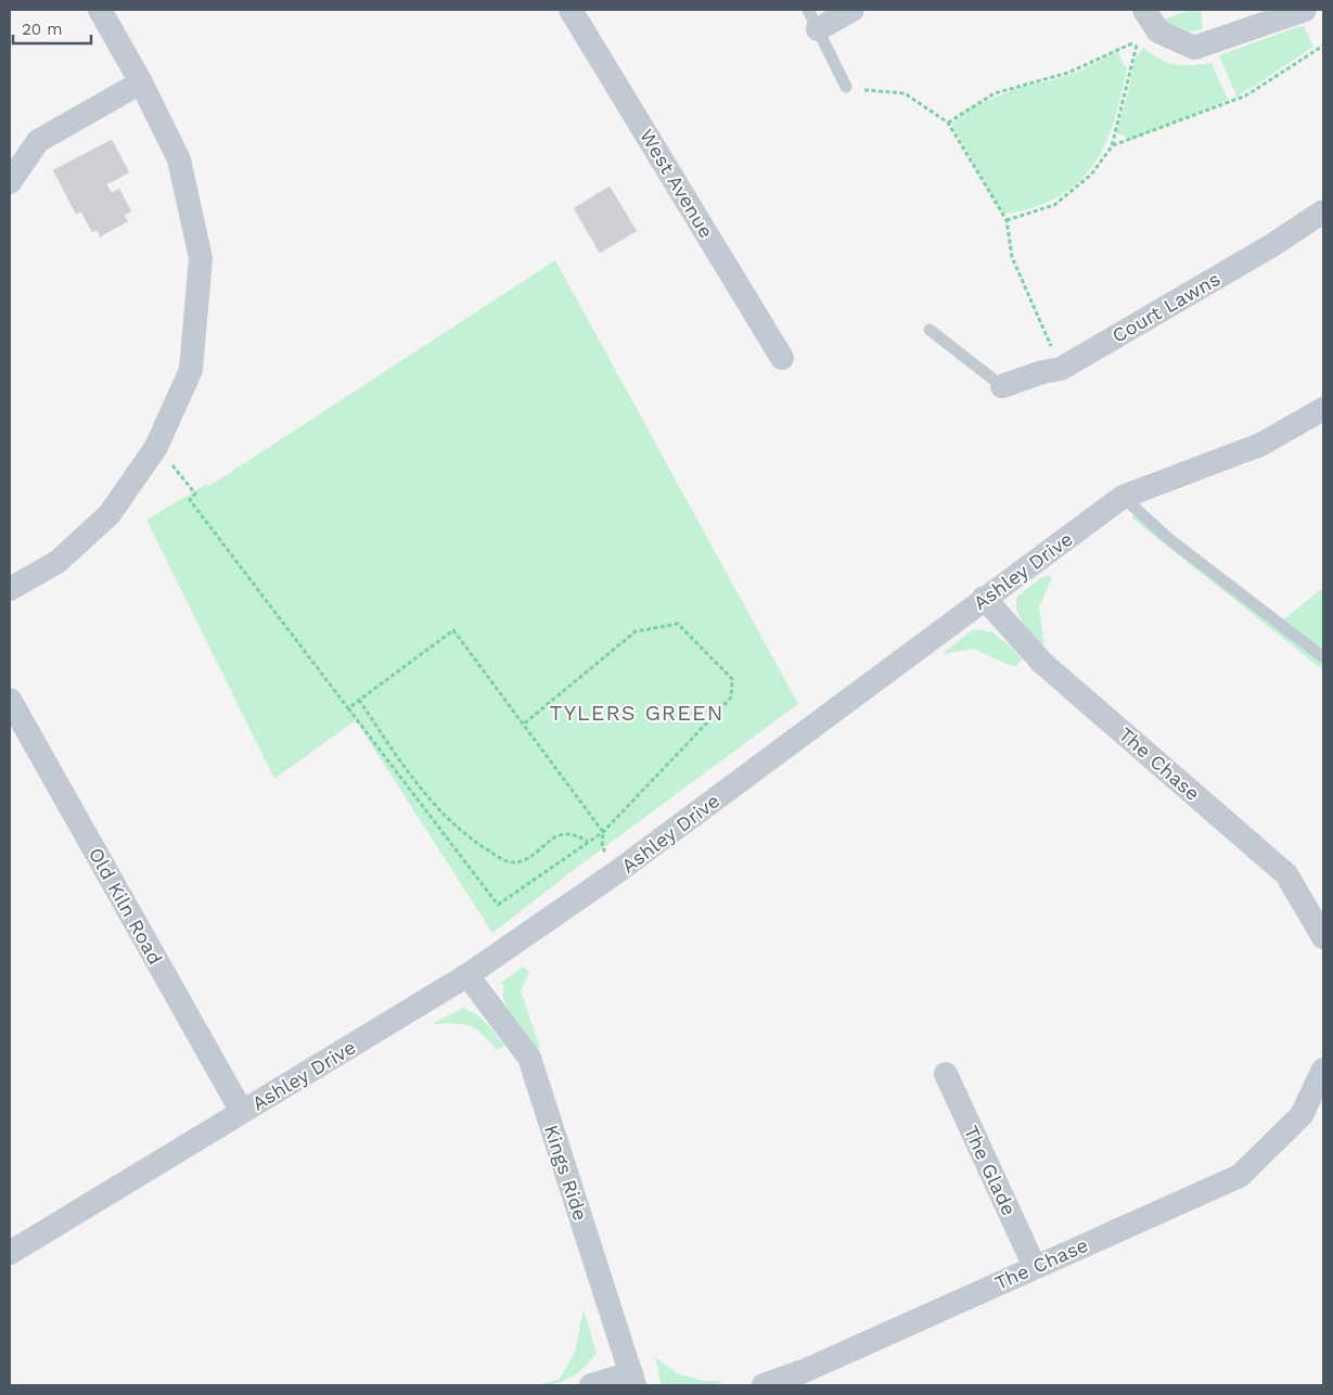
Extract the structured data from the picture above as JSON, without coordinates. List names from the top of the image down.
{
  "streets": {
    "street": [
      "West Avenue",
      "Court Lawns",
      "Ashley Drive",
      "The Chase",
      "Old Kiln Road",
      "The Glade",
      "Kings Ride"
    ]
  },
  "crossings": [
    ["Ashley Drive", "The Chase"],
    ["Ashley Drive", "Old Kiln Road"],
    ["Ashley Drive", "Kings Ride"],
    ["The Chase", "The Glade"]
  ],
  "districts": ["TYLERS GREEN"],
  "scale_bar": "20 m"
}
